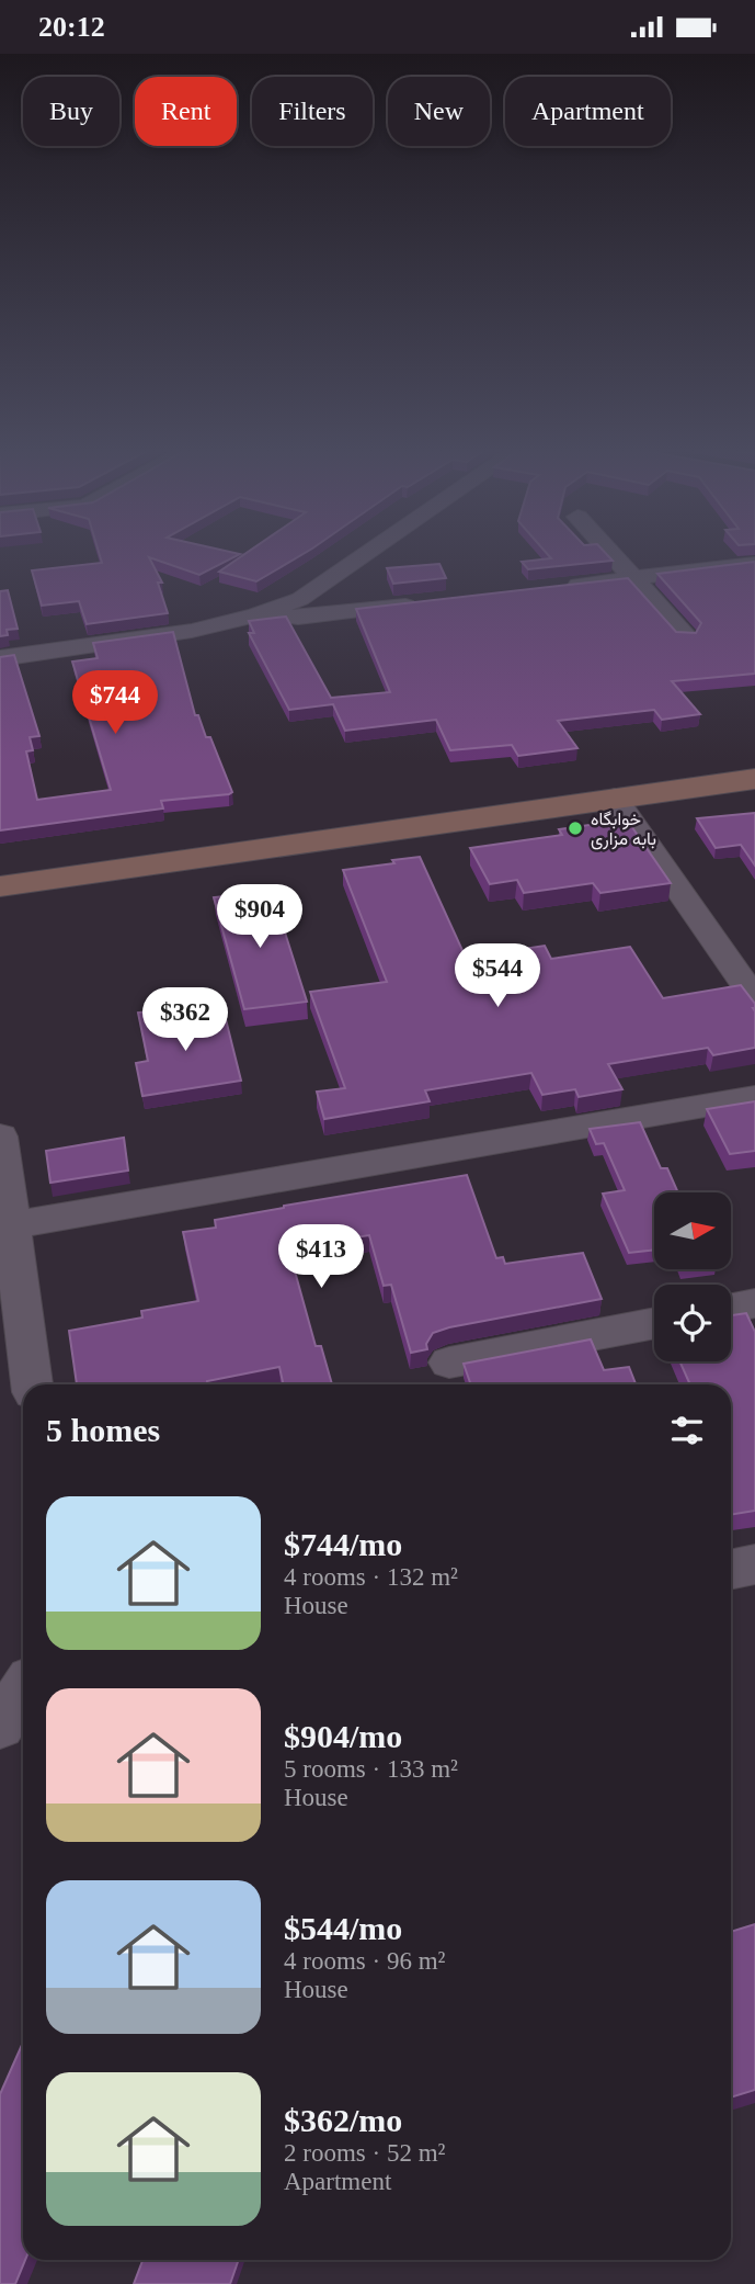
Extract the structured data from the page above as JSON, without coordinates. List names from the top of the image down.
{
  "places": ["خوابگاه بابه مزاری"],
  "north": "right",
  "page": {
    "status": "20:12",
    "chip": [
      "Buy",
      "Rent",
      "Filters",
      "New",
      "Apartment"
    ],
    "price": [
      "$744",
      "$904",
      "$544",
      "$362",
      "$413"
    ],
    "heading": "5 homes",
    "list": [
      {
        "name": "$744/mo",
        "note": "4 rooms · 132 m² · House"
      },
      {
        "name": "$904/mo",
        "note": "5 rooms · 133 m² · House"
      },
      {
        "name": "$544/mo",
        "note": "4 rooms · 96 m² · House"
      },
      {
        "name": "$362/mo",
        "note": "2 rooms · 52 m² · Apartment"
      }
    ]
  }
}
